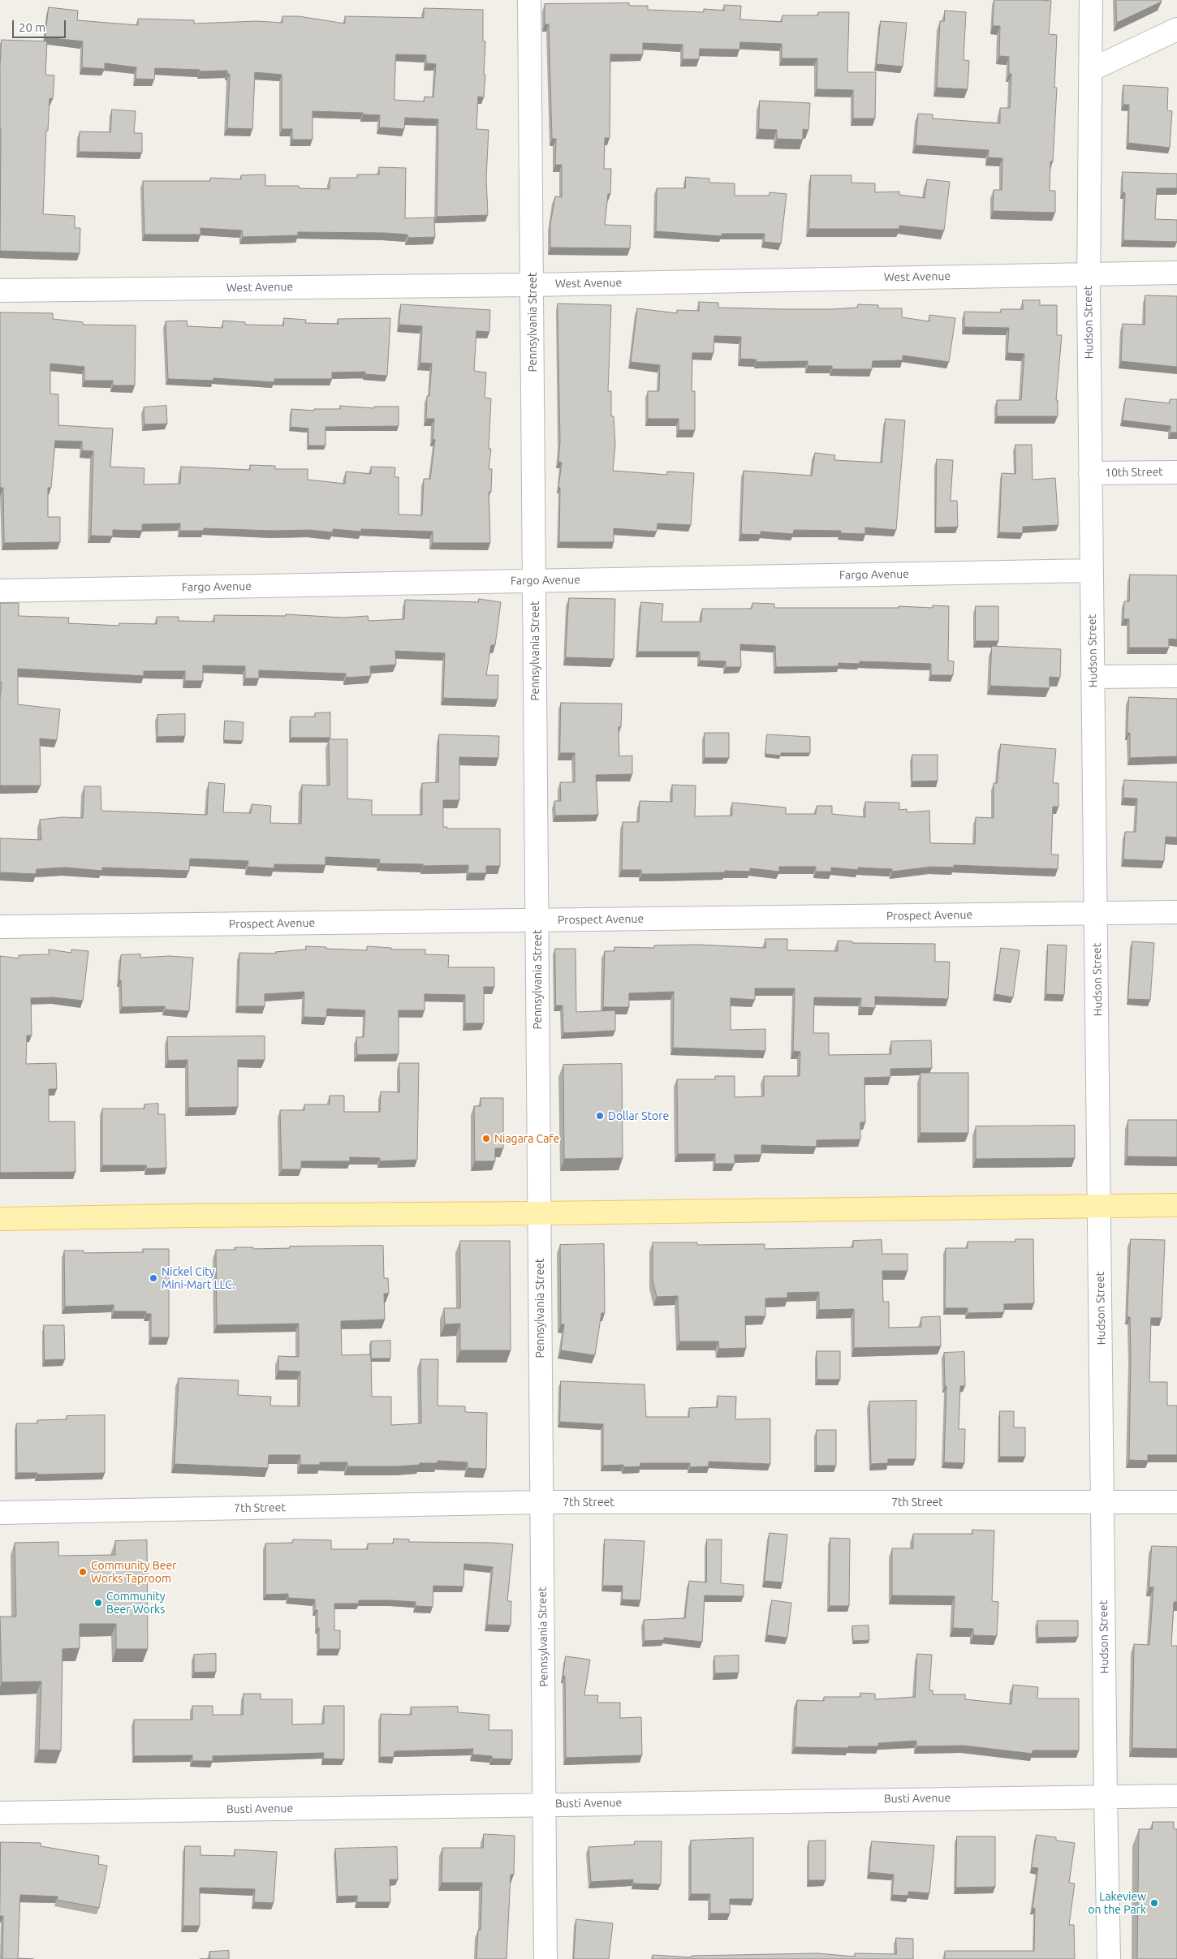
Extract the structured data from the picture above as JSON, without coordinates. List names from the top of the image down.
{
  "streets": {
    "street": [
      "West Avenue",
      "Pennsylvania Street",
      "Hudson Street",
      "10th Street",
      "Fargo Avenue",
      "Prospect Avenue",
      "7th Street",
      "Busti Avenue"
    ]
  },
  "crossings": [
    ["West Avenue", "Pennsylvania Street"],
    ["West Avenue", "Hudson Street"],
    ["Pennsylvania Street", "Fargo Avenue"],
    ["Pennsylvania Street", "Prospect Avenue"],
    ["Pennsylvania Street", "7th Street"],
    ["Pennsylvania Street", "Busti Avenue"],
    ["Hudson Street", "10th Street"],
    ["Hudson Street", "Fargo Avenue"],
    ["Hudson Street", "Prospect Avenue"],
    ["Hudson Street", "7th Street"],
    ["Hudson Street", "Busti Avenue"]
  ],
  "places": [
    "Dollar Store",
    "Niagara Cafe",
    "Nickel City Mini-Mart LLC.",
    "Community Beer Works Taproom",
    "Community Beer Works",
    "Lakeview on the Park"
  ],
  "scale_bar": "20 m"
}
